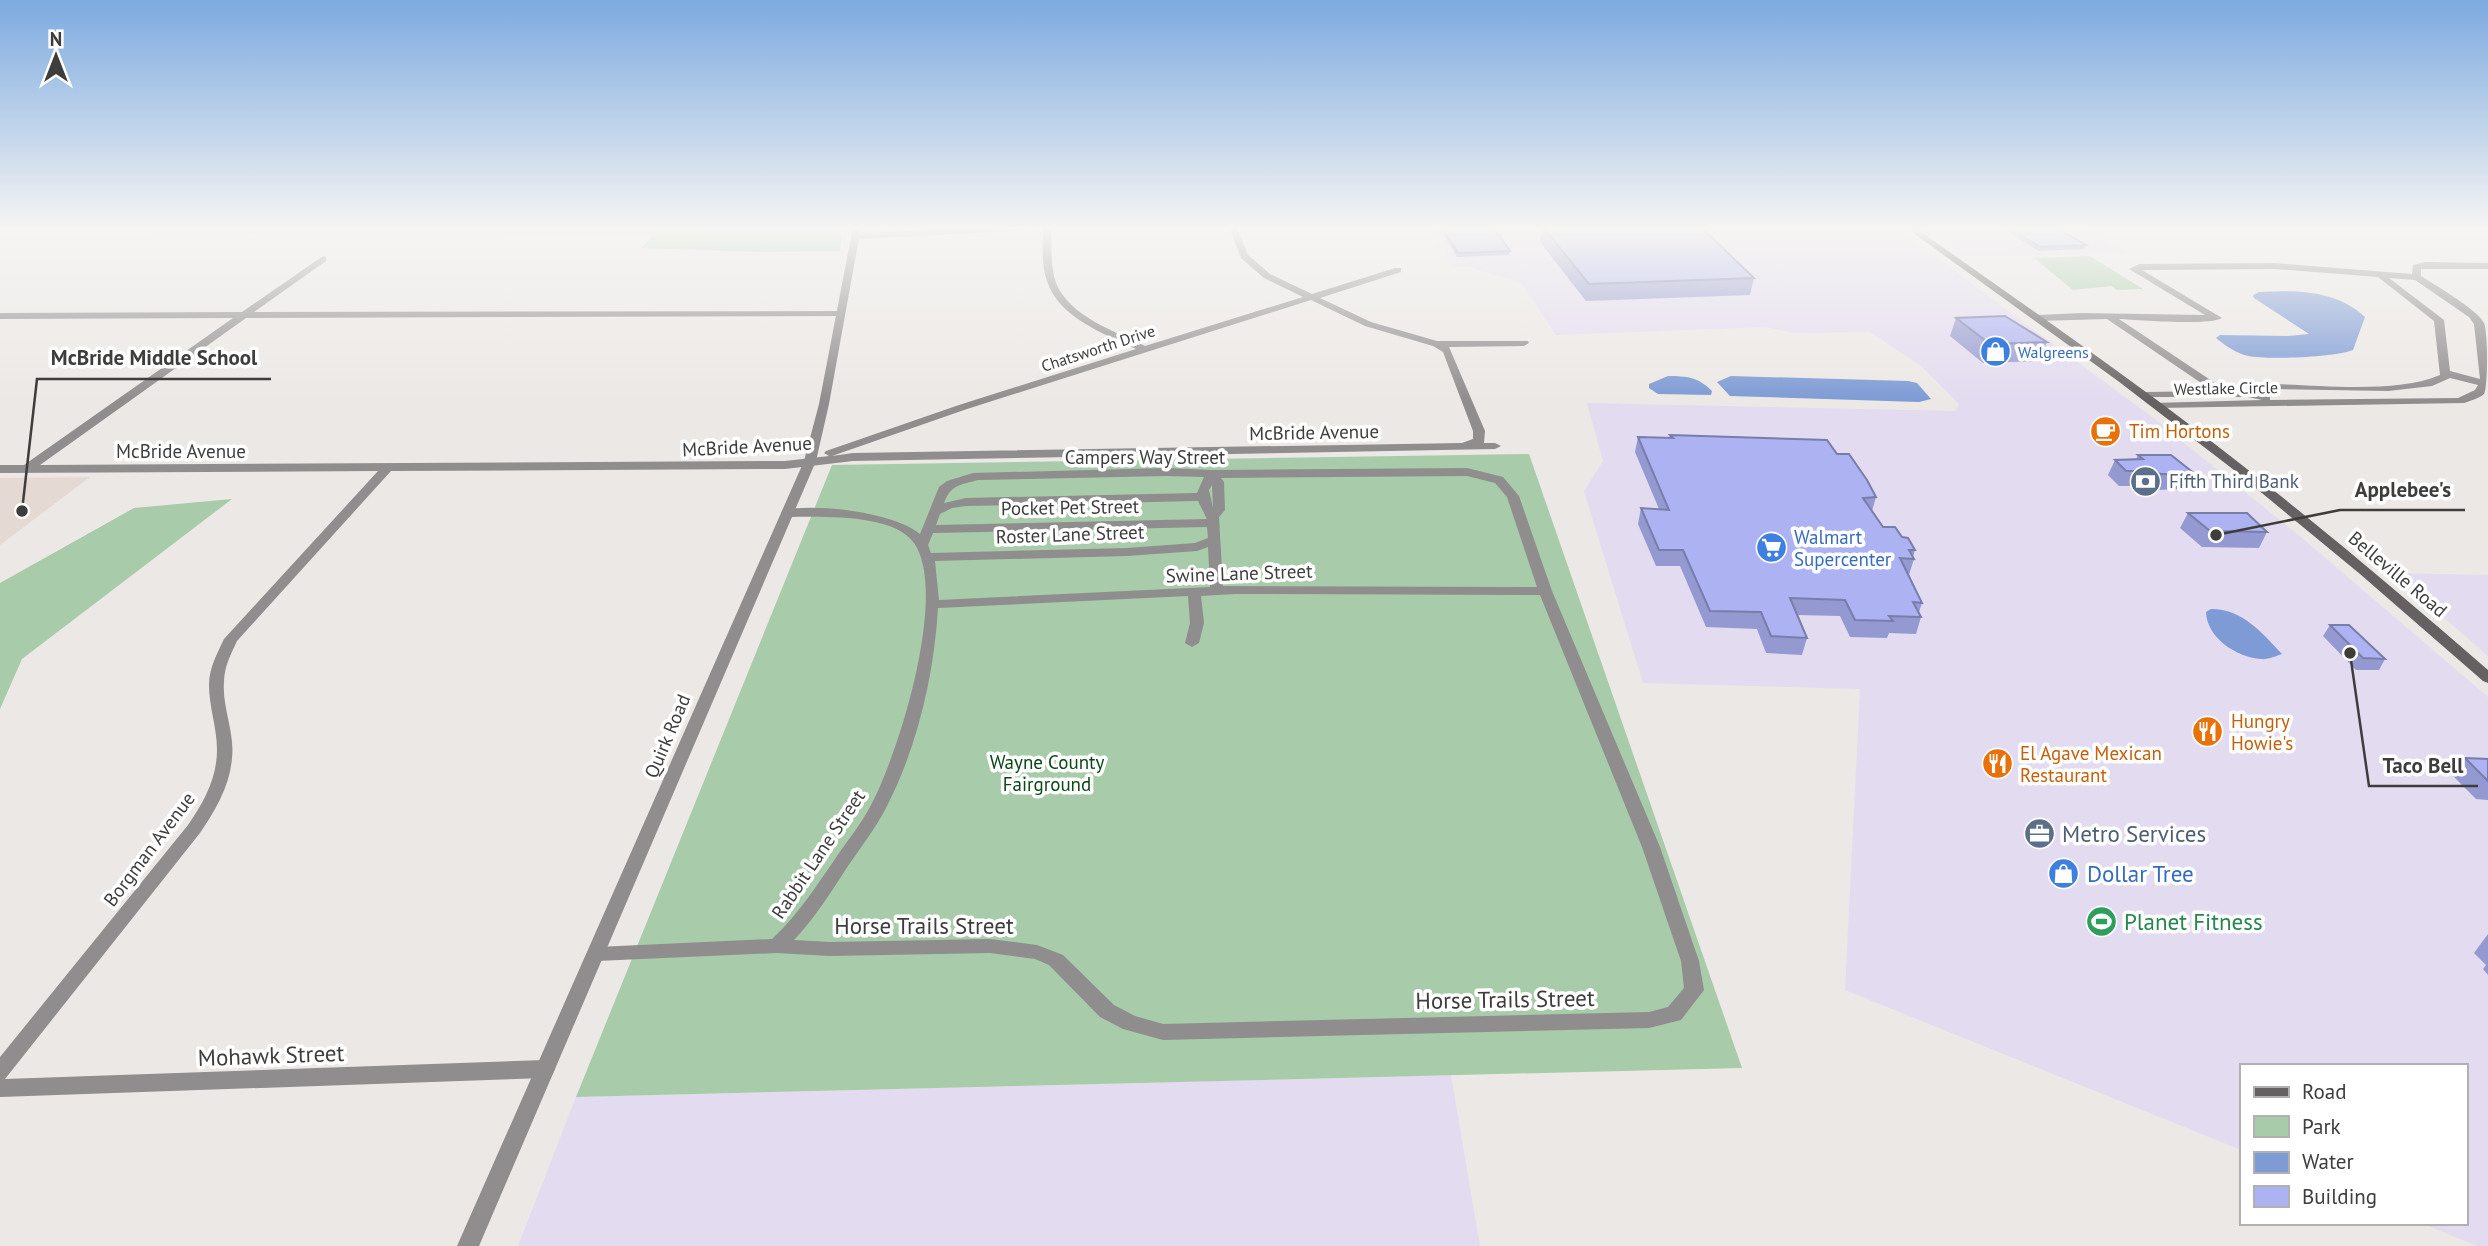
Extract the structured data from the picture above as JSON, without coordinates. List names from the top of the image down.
{
  "streets": {
    "main road": ["Belleville Road"],
    "street": [
      "Chatsworth Drive",
      "Westlake Circle",
      "McBride Avenue",
      "Campers Way Street",
      "Pocket Pet Street",
      "Roster Lane Street",
      "Swine Lane Street",
      "Quirk Road",
      "Borgman Avenue",
      "Rabbit Lane Street",
      "Horse Trails Street",
      "Mohawk Street"
    ]
  },
  "crossings": [
    ["Chatsworth Drive", "McBride Avenue"],
    ["Chatsworth Drive", "Quirk Road"],
    ["Westlake Circle", "Belleville Road"],
    ["McBride Avenue", "Quirk Road"],
    ["McBride Avenue", "Borgman Avenue"],
    ["Campers Way Street", "Pocket Pet Street"],
    ["Campers Way Street", "Roster Lane Street"],
    ["Campers Way Street", "Rabbit Lane Street"],
    ["Campers Way Street", "Horse Trails Street"],
    ["Pocket Pet Street", "Roster Lane Street"],
    ["Pocket Pet Street", "Rabbit Lane Street"],
    ["Roster Lane Street", "Rabbit Lane Street"],
    ["Swine Lane Street", "Rabbit Lane Street"],
    ["Swine Lane Street", "Horse Trails Street"],
    ["Quirk Road", "Rabbit Lane Street"],
    ["Quirk Road", "Mohawk Street"],
    ["Rabbit Lane Street", "Horse Trails Street"]
  ],
  "parks": ["Wayne County Fairground"],
  "places": {
    "shop": ["Walgreens", "Dollar Tree"],
    "cafe": ["Tim Hortons"],
    "bank": ["Fifth Third Bank"],
    "other": ["McBride Middle School", "Applebee's", "Taco Bell"],
    "supermarket": ["Walmart Supercenter"],
    "restaurant": ["Hungry Howie's", "El Agave Mexican Restaurant"],
    "office": ["Metro Services"],
    "sports": ["Planet Fitness"]
  },
  "legend": [
    "Road",
    "Park",
    "Water",
    "Building"
  ],
  "north": "top"
}
